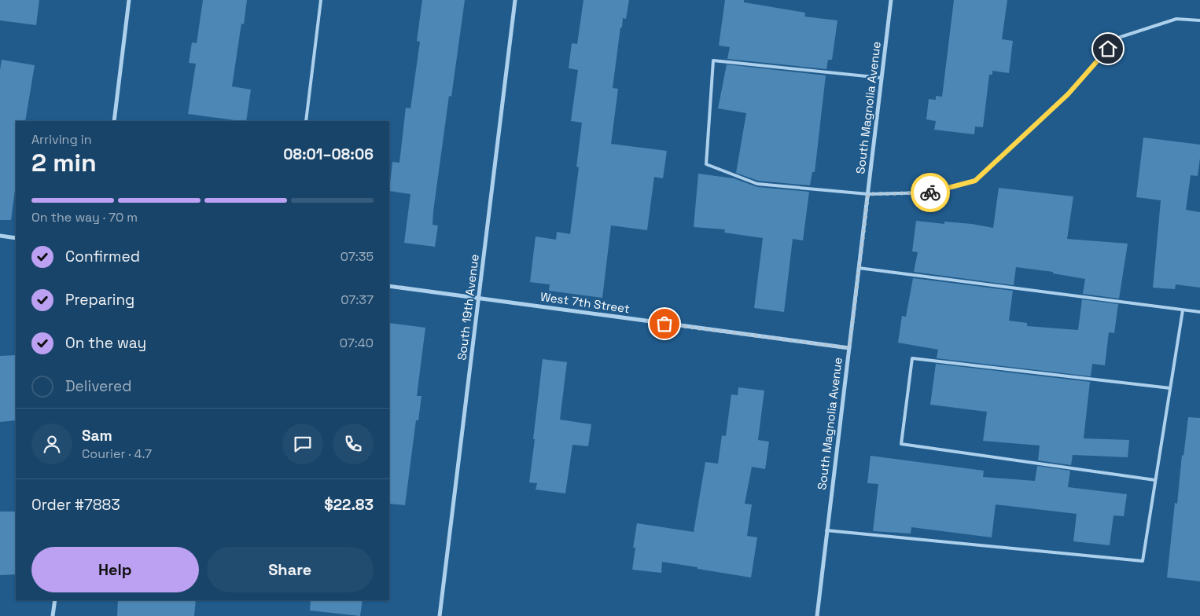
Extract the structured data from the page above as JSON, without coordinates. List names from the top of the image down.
{
  "streets": {
    "street": ["South Magnolia Avenue", "West 7th Street", "South 19th Avenue"]
  },
  "crossings": [
    ["South Magnolia Avenue", "West 7th Street"],
    ["West 7th Street", "South 19th Avenue"]
  ],
  "page": {
    "heading": ["2 min", "Arriving in", "08:01–08:06"],
    "panel": [
      "Sam",
      "Courier · 4.7",
      "Order #7883",
      "$22.83"
    ],
    "bar": "On the way · 70 m",
    "list": [
      ["Confirmed", "07:35"],
      ["Preparing", "07:37"],
      ["On the way", "07:40"],
      "Delivered"
    ],
    "buttons": ["Help", "Share"]
  }
}
